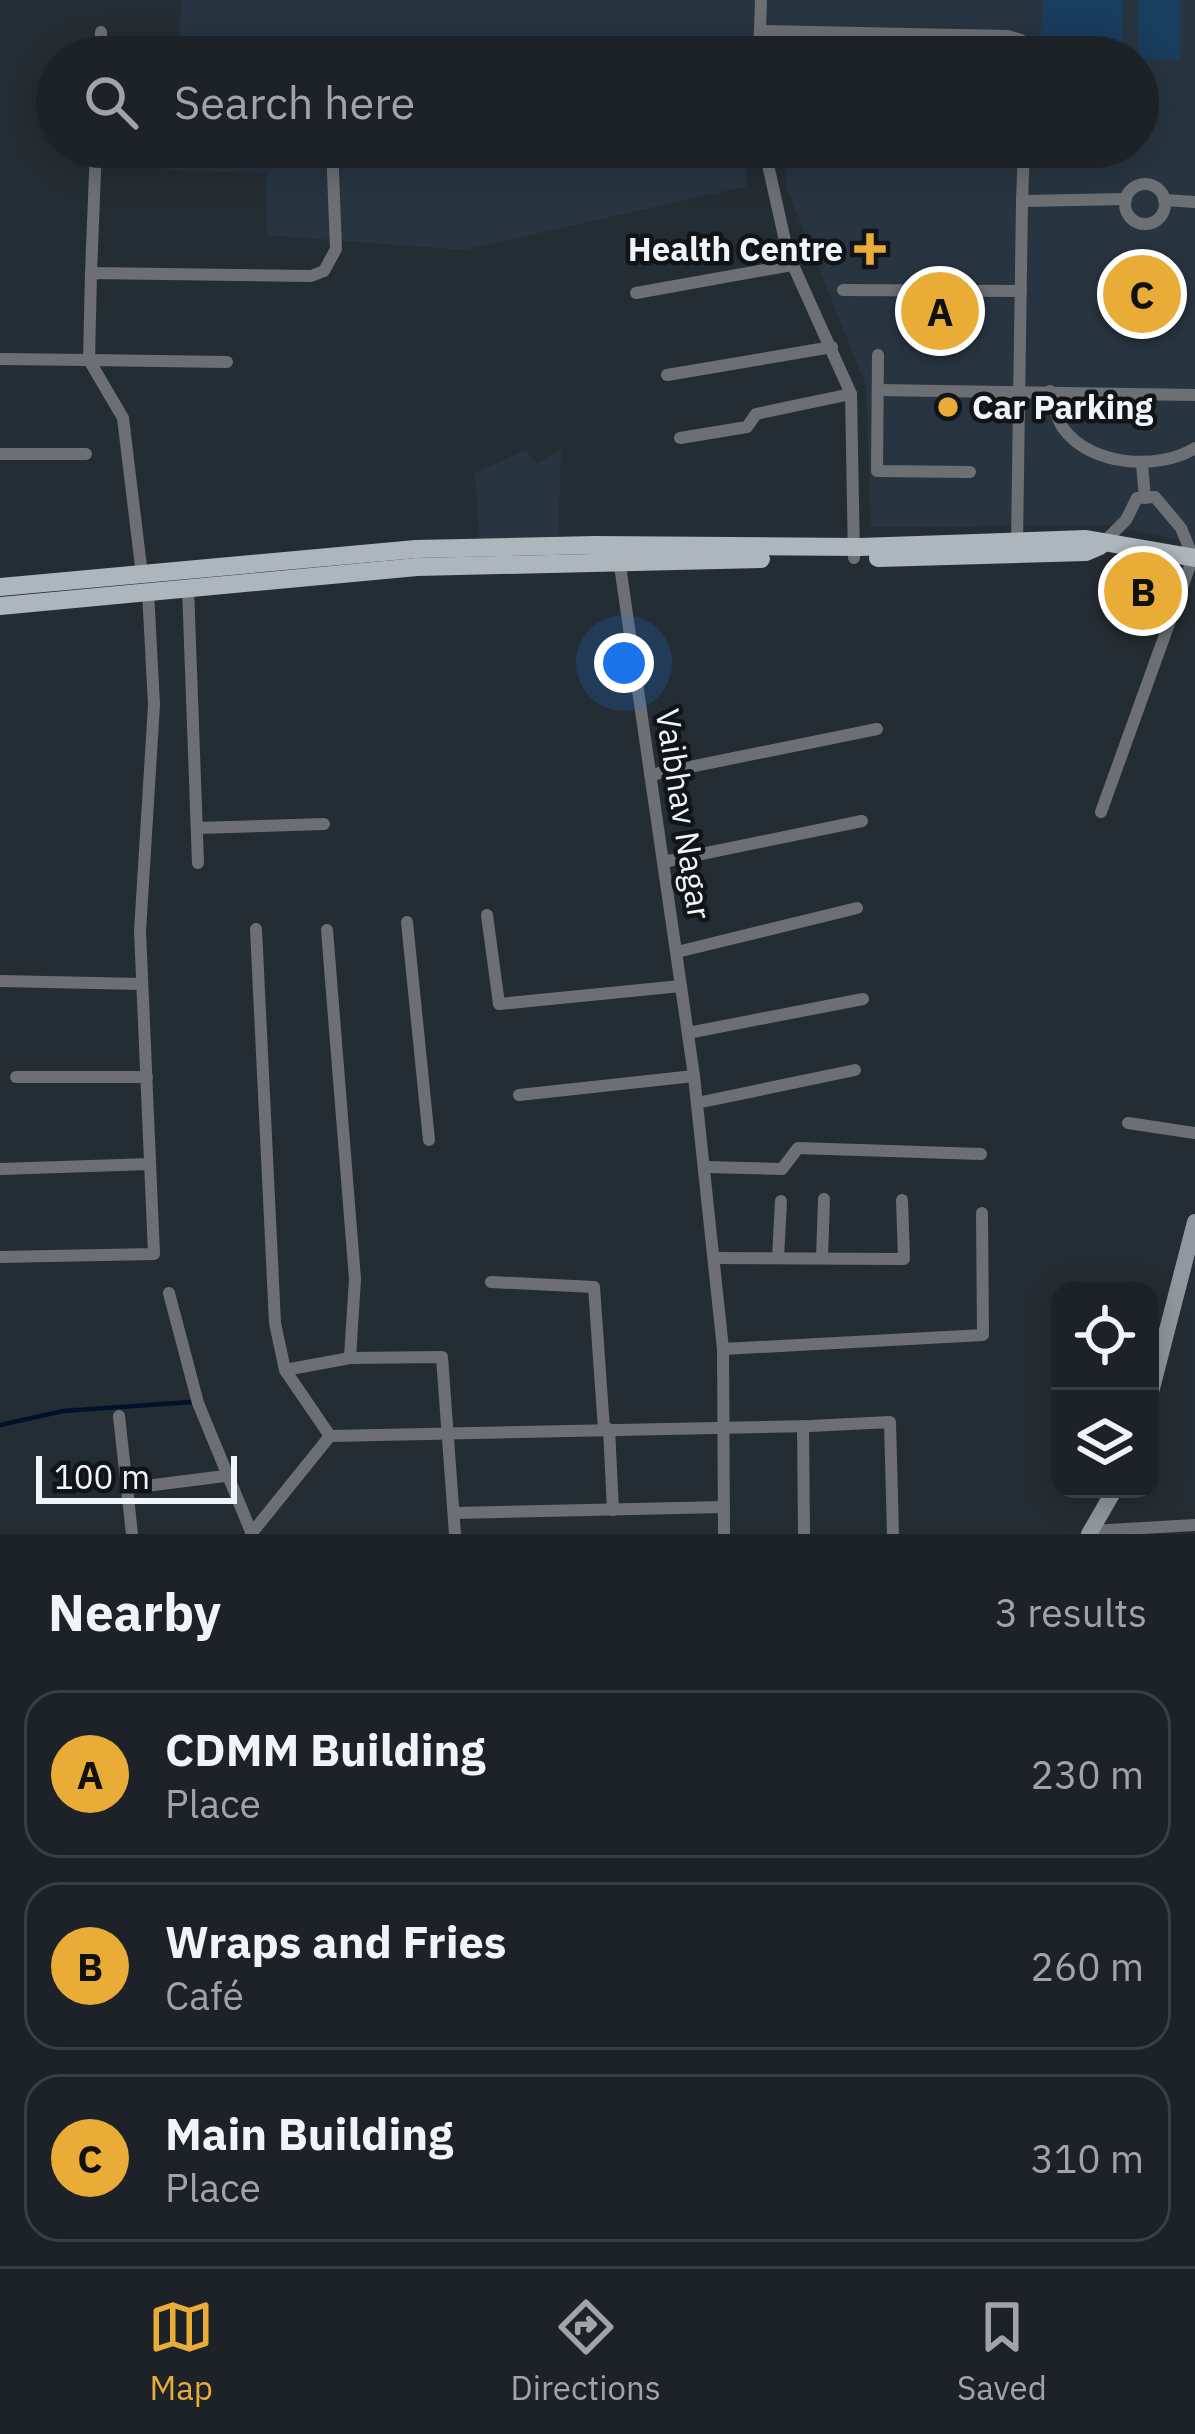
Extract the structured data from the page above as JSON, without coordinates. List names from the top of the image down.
{
  "streets": {
    "street": ["Vaibhav Nagar"]
  },
  "places": {
    "health": ["Health Centre"],
    "other": ["Car Parking"]
  },
  "scale_bar": "100 m",
  "page": {
    "search": "Search here",
    "pins": ["C", "A", "B"],
    "scale": "100 m",
    "heading": ["Nearby", "3 results"],
    "list": [
      {
        "mark": "A",
        "name": "CDMM Building",
        "note": "Place",
        "value": "230 m"
      },
      {
        "mark": "B",
        "name": "Wraps and Fries",
        "note": "Café",
        "value": "260 m"
      },
      {
        "mark": "C",
        "name": "Main Building",
        "note": "Place",
        "value": "310 m"
      }
    ],
    "nav": ["Map", "Directions", "Saved"]
  }
}
